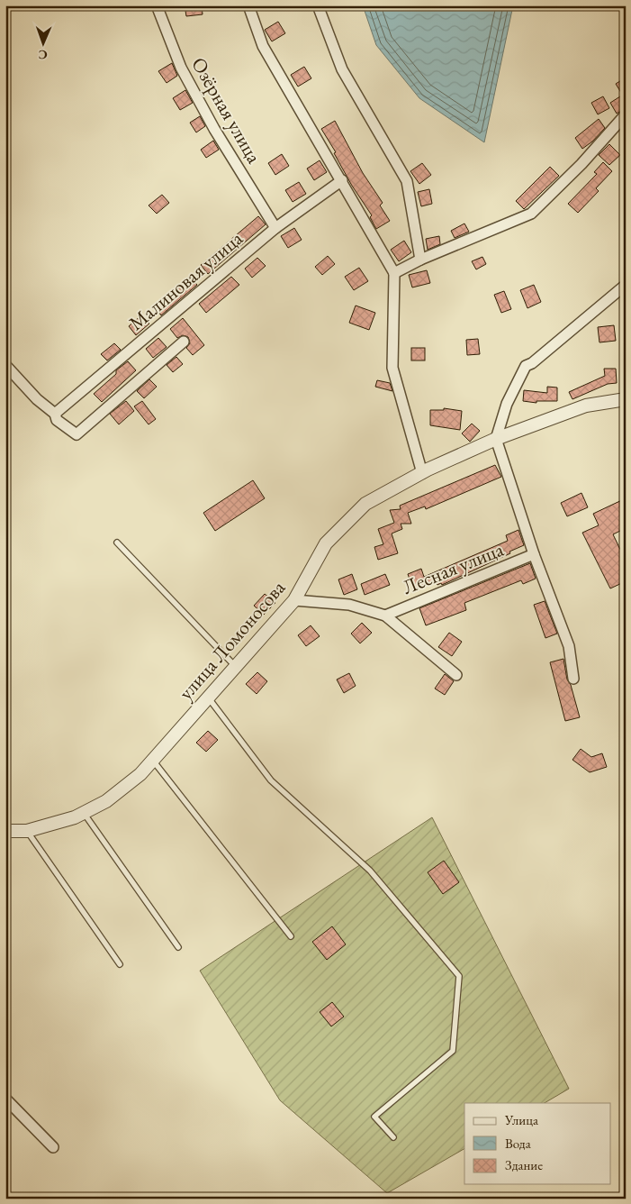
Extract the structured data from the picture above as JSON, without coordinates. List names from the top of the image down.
{
  "streets": {
    "street": [
      "Озёрная улица",
      "Малиновая улица",
      "Лесная улица",
      "улица Ломоносова"
    ]
  },
  "crossings": [
    ["Озёрная улица", "Малиновая улица"]
  ],
  "legend": ["Улица", "Вода", "Здание"],
  "north": "bottom"
}
